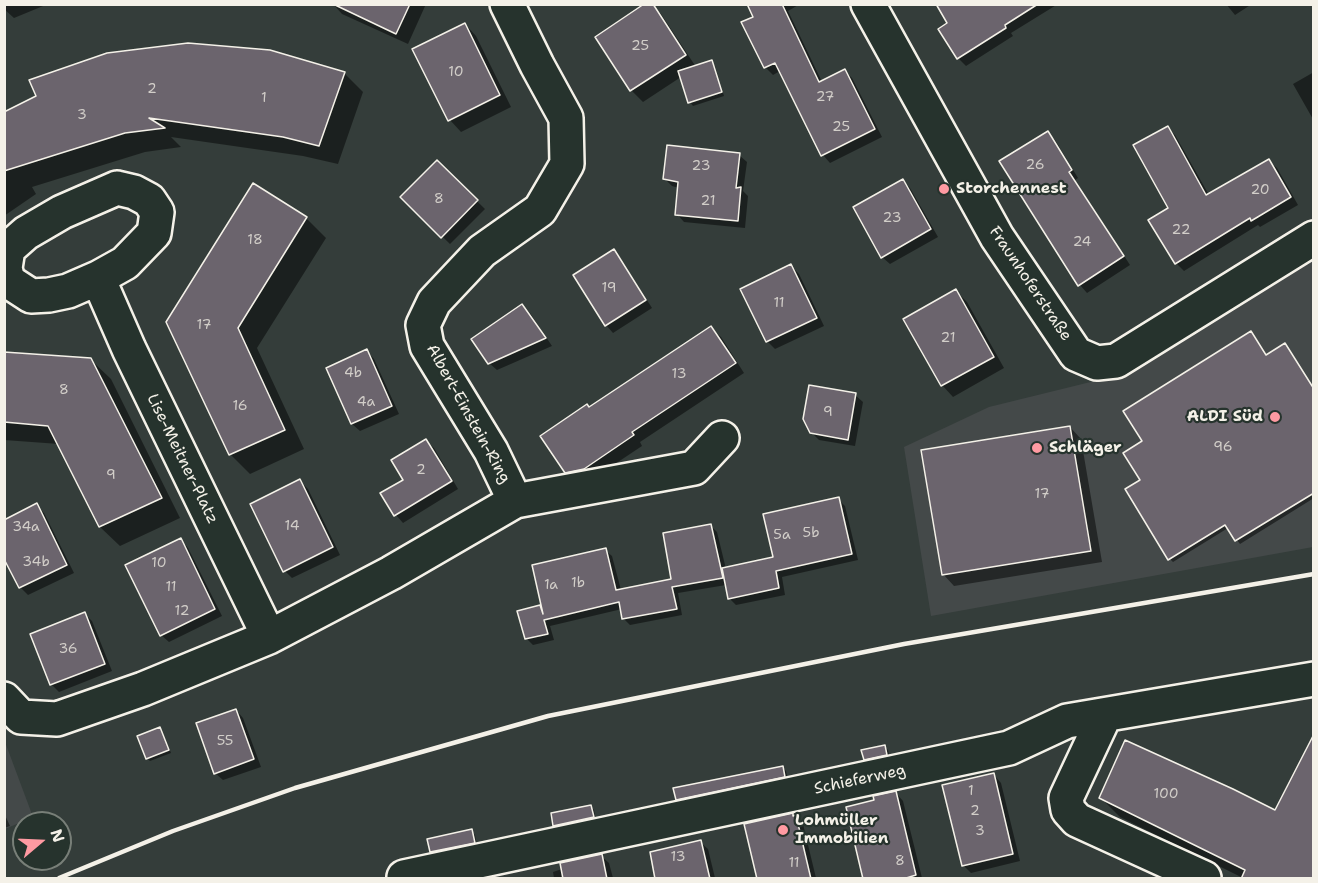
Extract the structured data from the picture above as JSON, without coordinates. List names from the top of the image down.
{
  "streets": {
    "street": [
      "Fraunhoferstraße",
      "Albert-Einstein-Ring",
      "Lise-Meitner-Platz",
      "Schieferweg"
    ]
  },
  "crossings": [
    ["Albert-Einstein-Ring", "Lise-Meitner-Platz"]
  ],
  "places": [
    "Storchennest",
    "ALDI Süd",
    "Schläger",
    "Lohmüller Immobilien"
  ],
  "house_numbers": [
    "25",
    "10",
    "2",
    "27",
    "1",
    "3",
    "25",
    "26",
    "23",
    "20",
    "8",
    "21",
    "23",
    "22",
    "18",
    "24",
    "19",
    "11",
    "17",
    "21",
    "4b",
    "13",
    "8",
    "4a",
    "16",
    "9",
    "96",
    "2",
    "9",
    "17",
    "14",
    "34a",
    "5b",
    "5a",
    "34b",
    "10",
    "1b",
    "1a",
    "11",
    "12",
    "36",
    "55",
    "1",
    "100",
    "2",
    "3",
    "13",
    "8",
    "11"
  ],
  "north": "right"
}
